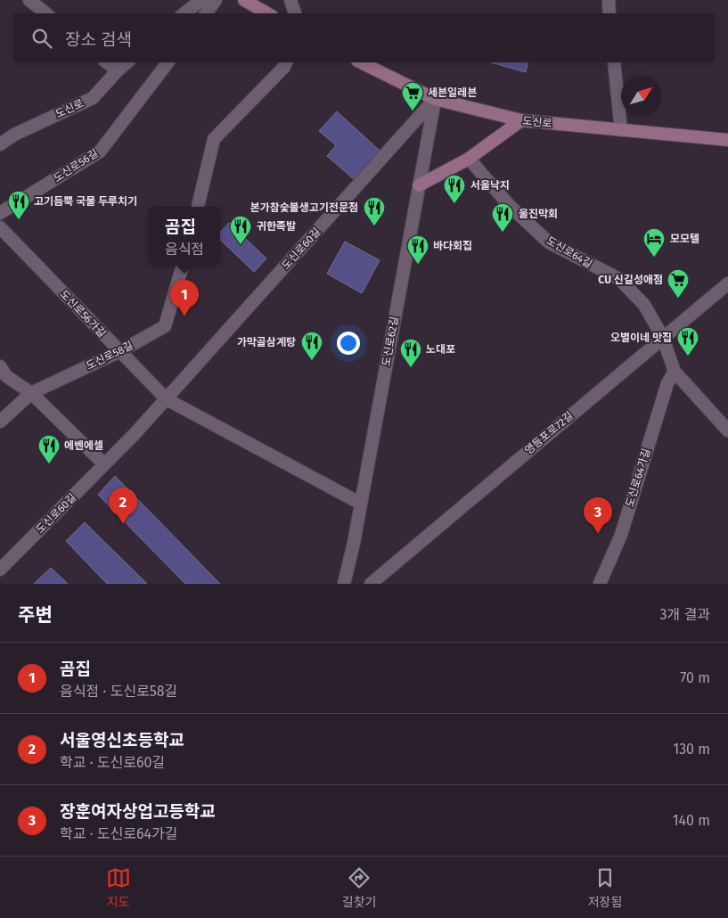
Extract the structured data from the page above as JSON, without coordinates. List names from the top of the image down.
{
  "streets": {
    "main road": ["도신로"],
    "street": [
      "도신로56길",
      "도신로60길",
      "도신로64길",
      "도신로56가길",
      "도신로62길",
      "도신로58길",
      "영등포로72길",
      "도신로64가길"
    ]
  },
  "crossings": [
    ["도신로", "도신로60길"],
    ["도신로", "도신로62길"],
    ["도신로60길", "도신로56가길"],
    ["도신로60길", "도신로62길"],
    ["도신로64길", "영등포로72길"],
    ["도신로64길", "도신로64가길"],
    ["도신로56가길", "도신로58길"]
  ],
  "places": {
    "supermarket": ["세븐일레븐", "CU 신길성애점"],
    "restaurant": [
      "서울낙지",
      "고기듬뿍 국물 두루치기",
      "본가참숯불생고기전문점",
      "울진막회",
      "귀한족발",
      "바다회집",
      "오별이네 맛집",
      "가막골삼계탕",
      "노대포",
      "에벤에셀"
    ],
    "hotel": ["모모텔"]
  },
  "north": "top right",
  "page": {
    "search": "장소 검색",
    "popup": ["곰집", "음식점"],
    "pins": ["1", "2", "3"],
    "heading": ["주변", "3개 결과"],
    "list": [
      {
        "mark": "1",
        "name": "곰집",
        "note": "음식점 · 도신로58길",
        "value": "70 m"
      },
      {
        "mark": "2",
        "name": "서울영신초등학교",
        "note": "학교 · 도신로60길",
        "value": "130 m"
      },
      {
        "mark": "3",
        "name": "장훈여자상업고등학교",
        "note": "학교 · 도신로64가길",
        "value": "140 m"
      }
    ],
    "nav": ["지도", "길찾기", "저장됨"]
  }
}
